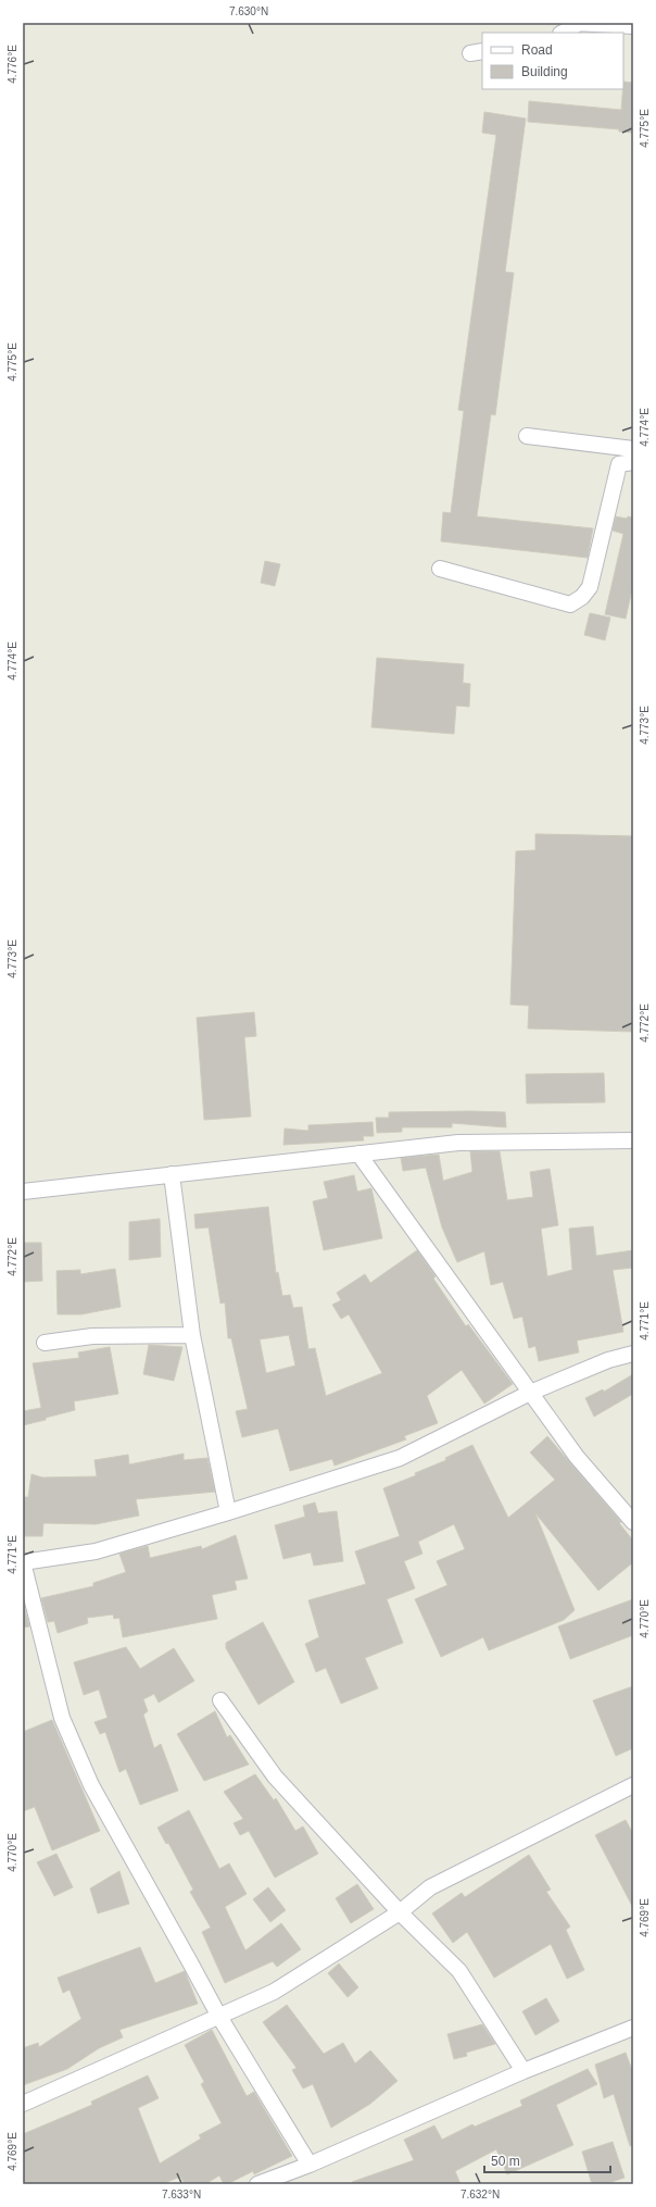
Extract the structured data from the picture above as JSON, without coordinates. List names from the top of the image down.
{
  "legend": ["Road", "Building"],
  "scale_bar": "50 m",
  "coordinates": [
    "7.630°N",
    "4.776°E",
    "4.775°E",
    "4.774°E",
    "4.773°E",
    "4.772°E",
    "4.771°E",
    "4.770°E",
    "4.769°E",
    "7.633°N",
    "7.632°N"
  ]
}
